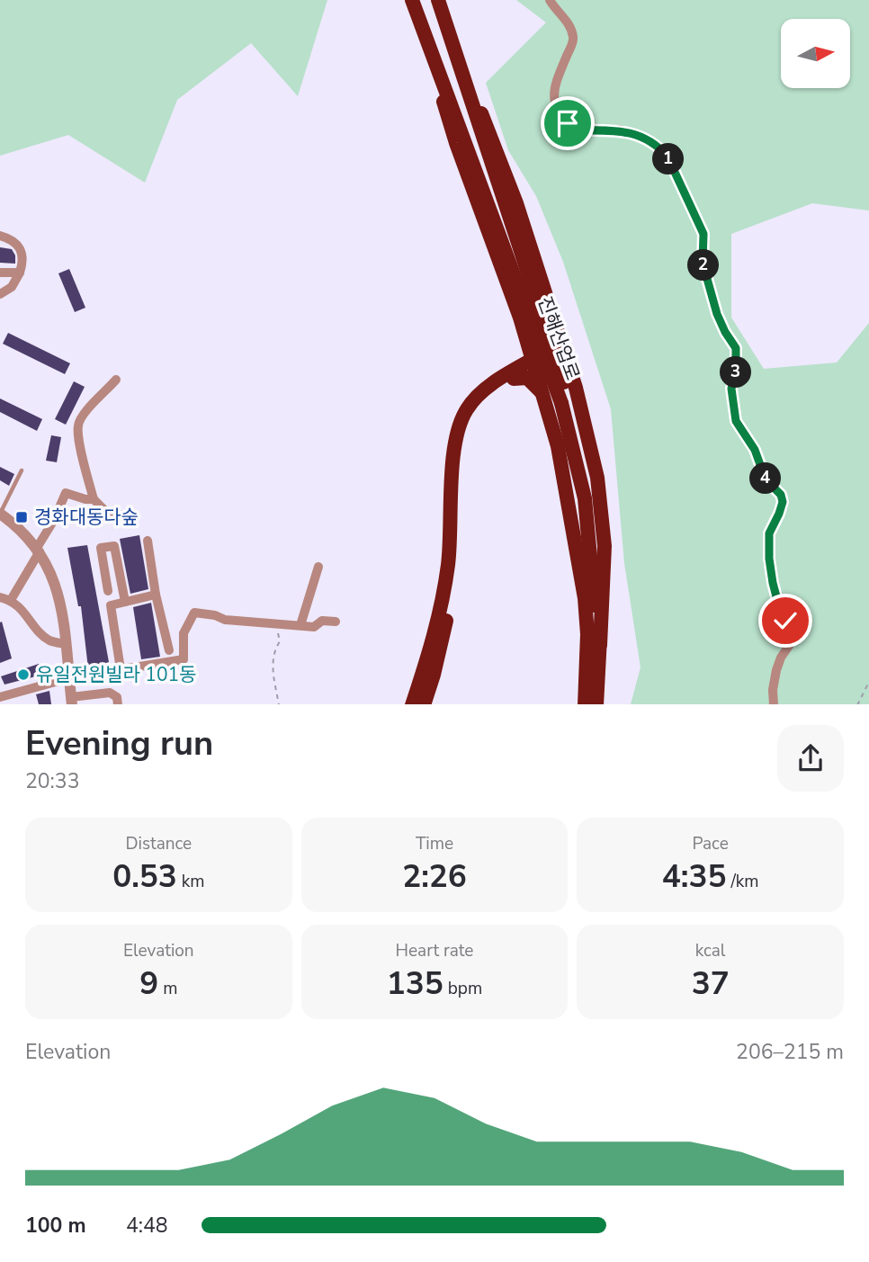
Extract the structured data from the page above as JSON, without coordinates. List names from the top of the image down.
{
  "streets": {
    "highway": ["진해산업로"]
  },
  "places": {
    "transit": ["경화대동다숲"],
    "other": ["유일전원빌라 101동"]
  },
  "north": "right",
  "page": {
    "pins": [
      "1",
      "2",
      "3",
      "4"
    ],
    "heading": ["Evening run", "20:33"],
    "stats": [
      ["Distance", "0.53 km"],
      ["Time", "2:26"],
      ["Pace", "4:35 /km"],
      ["Elevation", "9 m"],
      ["Heart rate", "135 bpm"],
      ["kcal", "37"]
    ],
    "chart": ["Elevation", "206–215 m"],
    "list": [
      {
        "name": "100 m",
        "note": "4:48"
      }
    ]
  }
}
